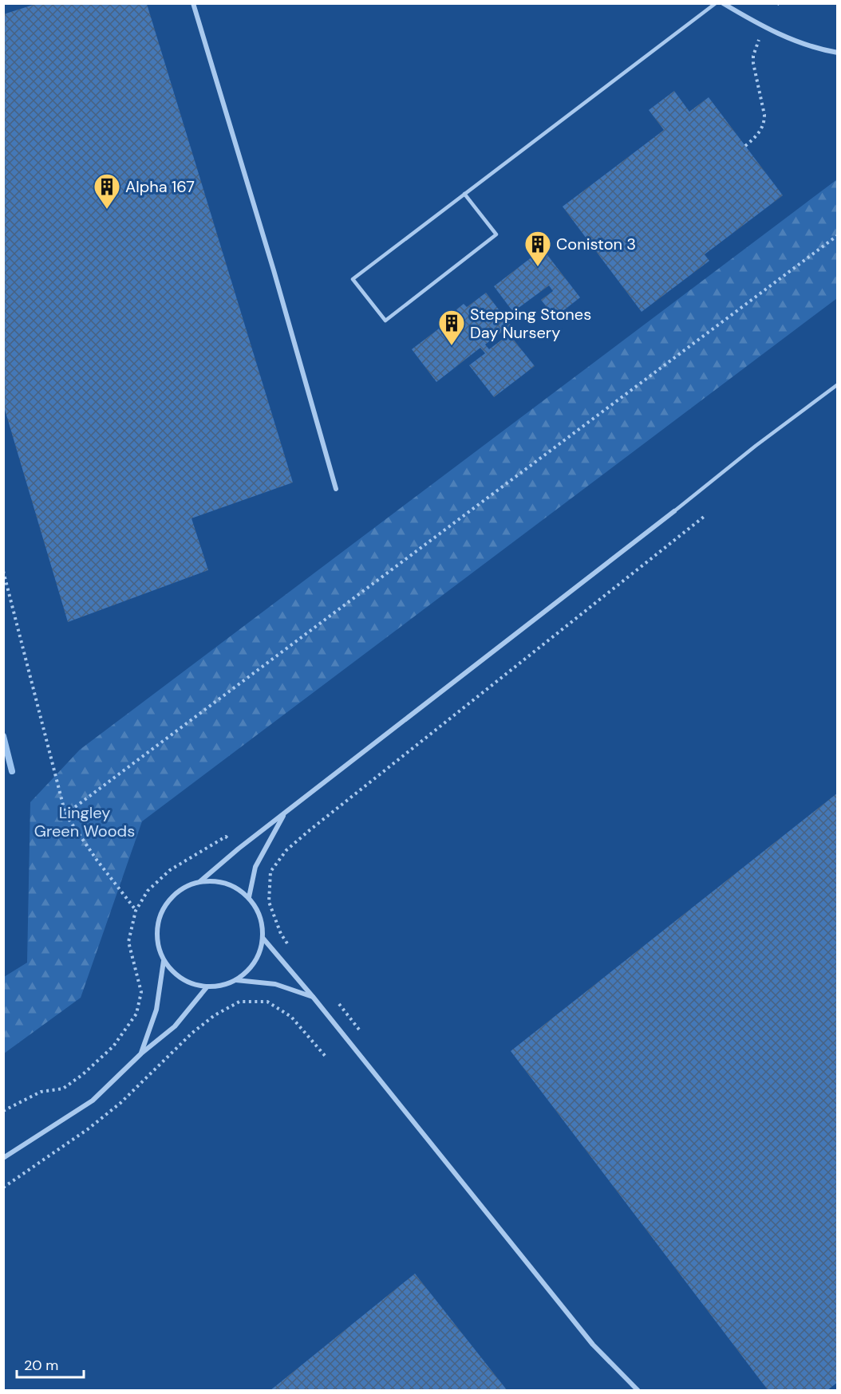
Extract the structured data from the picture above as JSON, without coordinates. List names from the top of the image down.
{
  "parks": ["Lingley Green Woods"],
  "places": {
    "building": ["Alpha 167", "Coniston 3", "Stepping Stones Day Nursery"]
  },
  "scale_bar": "20 m"
}
